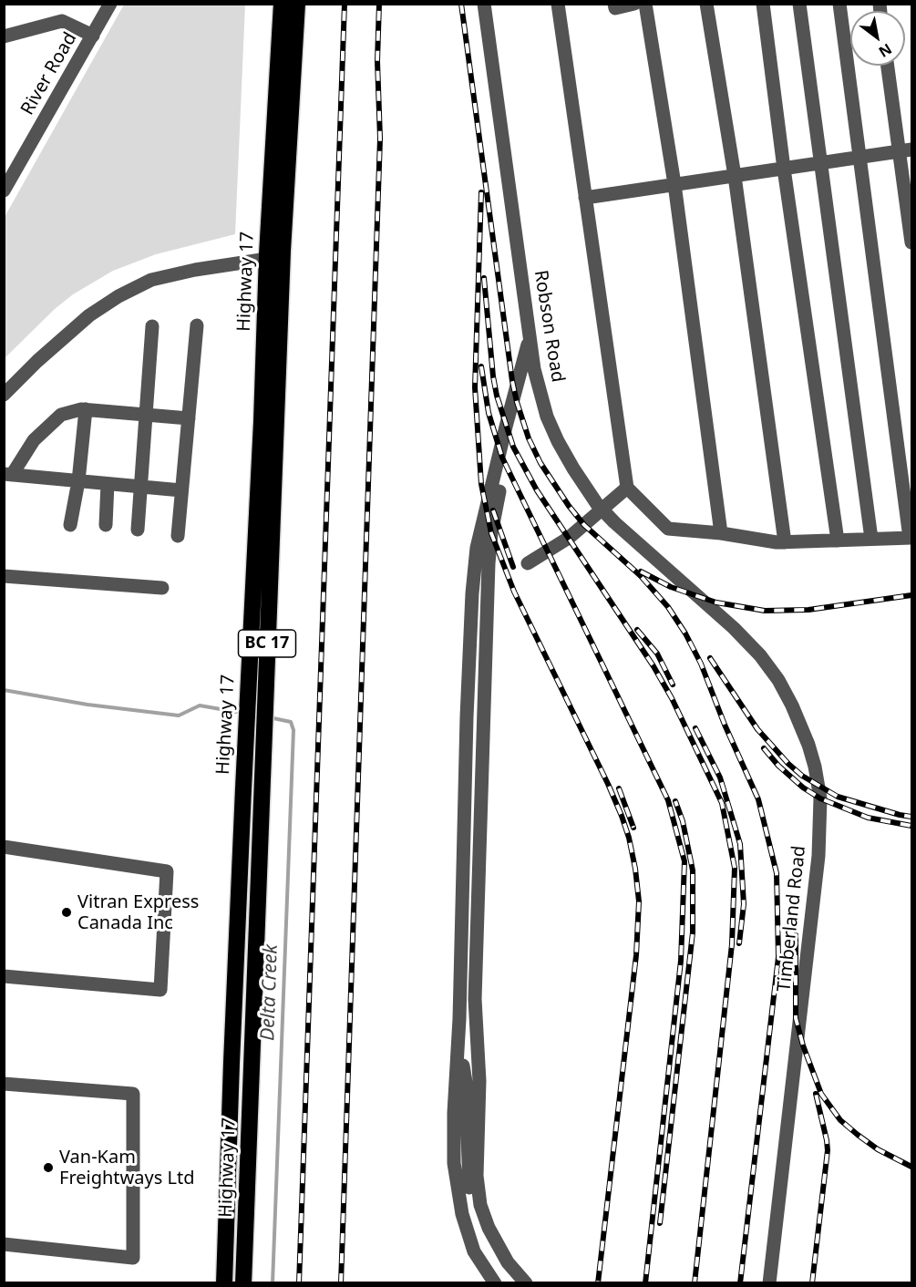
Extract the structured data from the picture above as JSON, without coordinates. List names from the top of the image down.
{
  "streets": {
    "highway": ["Highway 17", "BC 17"],
    "street": ["River Road", "Robson Road", "Timberland Road"]
  },
  "crossings": [
    ["Robson Road", "Timberland Road"]
  ],
  "water": ["Delta Creek"],
  "places": ["Vitran Express Canada Inc", "Van-Kam Freightways Ltd"],
  "north": "bottom right"
}
